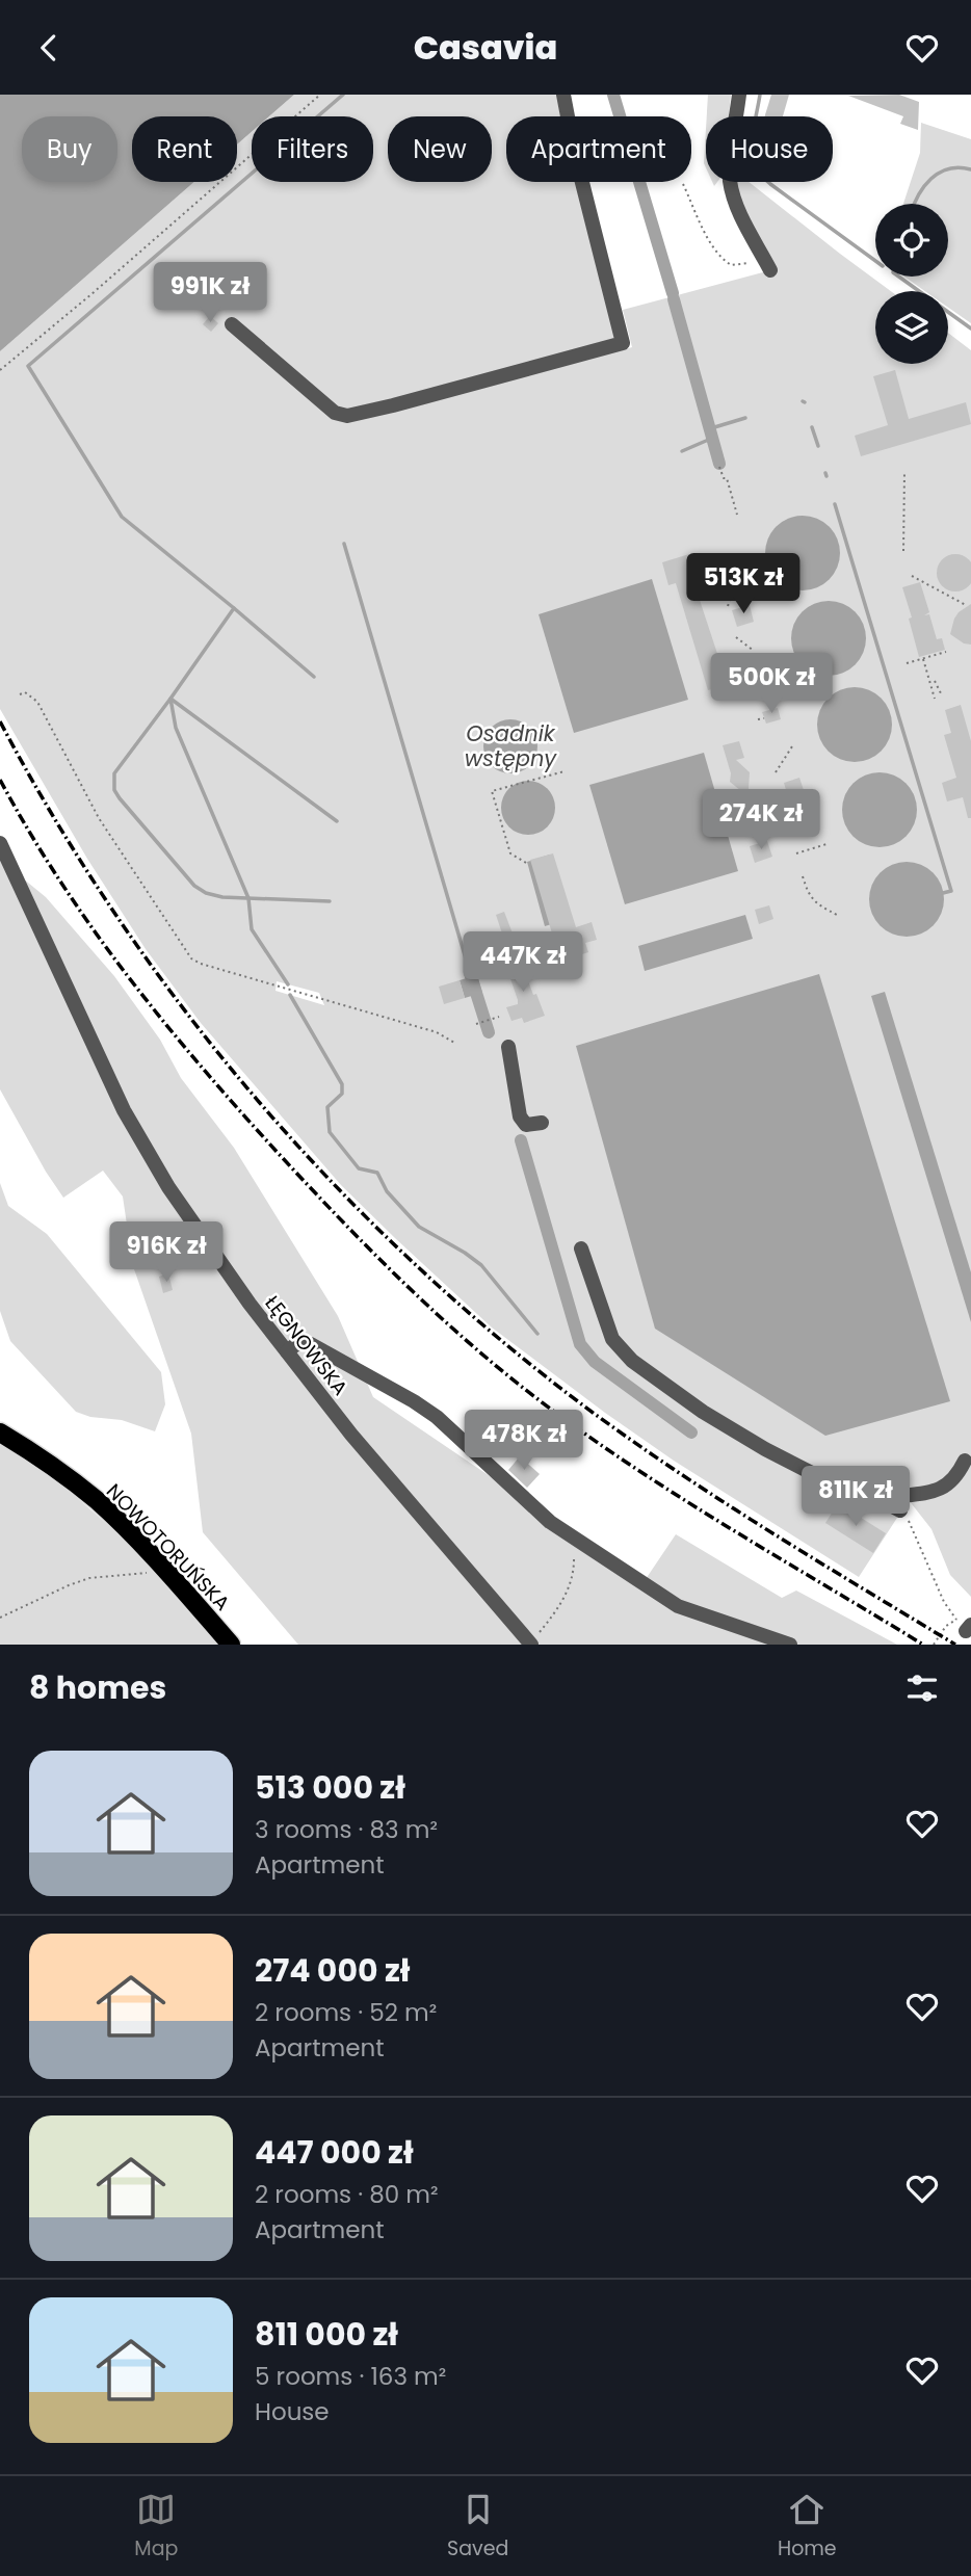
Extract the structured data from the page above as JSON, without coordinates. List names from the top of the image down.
{
  "streets": {
    "main road": ["NOWOTORUŃSKA"],
    "street": ["ŁĘGNOWSKA"]
  },
  "water": ["Osadnik wstępny"],
  "page": {
    "header": "Casavia",
    "chip": [
      "Buy",
      "Rent",
      "Filters",
      "New",
      "Apartment",
      "House"
    ],
    "price": [
      "991K zł",
      "513K zł",
      "500K zł",
      "274K zł",
      "447K zł",
      "916K zł",
      "478K zł",
      "811K zł"
    ],
    "heading": "8 homes",
    "list": [
      {
        "name": "513 000 zł",
        "note": "3 rooms · 83 m² · Apartment"
      },
      {
        "name": "274 000 zł",
        "note": "2 rooms · 52 m² · Apartment"
      },
      {
        "name": "447 000 zł",
        "note": "2 rooms · 80 m² · Apartment"
      },
      {
        "name": "811 000 zł",
        "note": "5 rooms · 163 m² · House"
      }
    ],
    "tabs": ["Map", "Saved", "Home"]
  }
}
